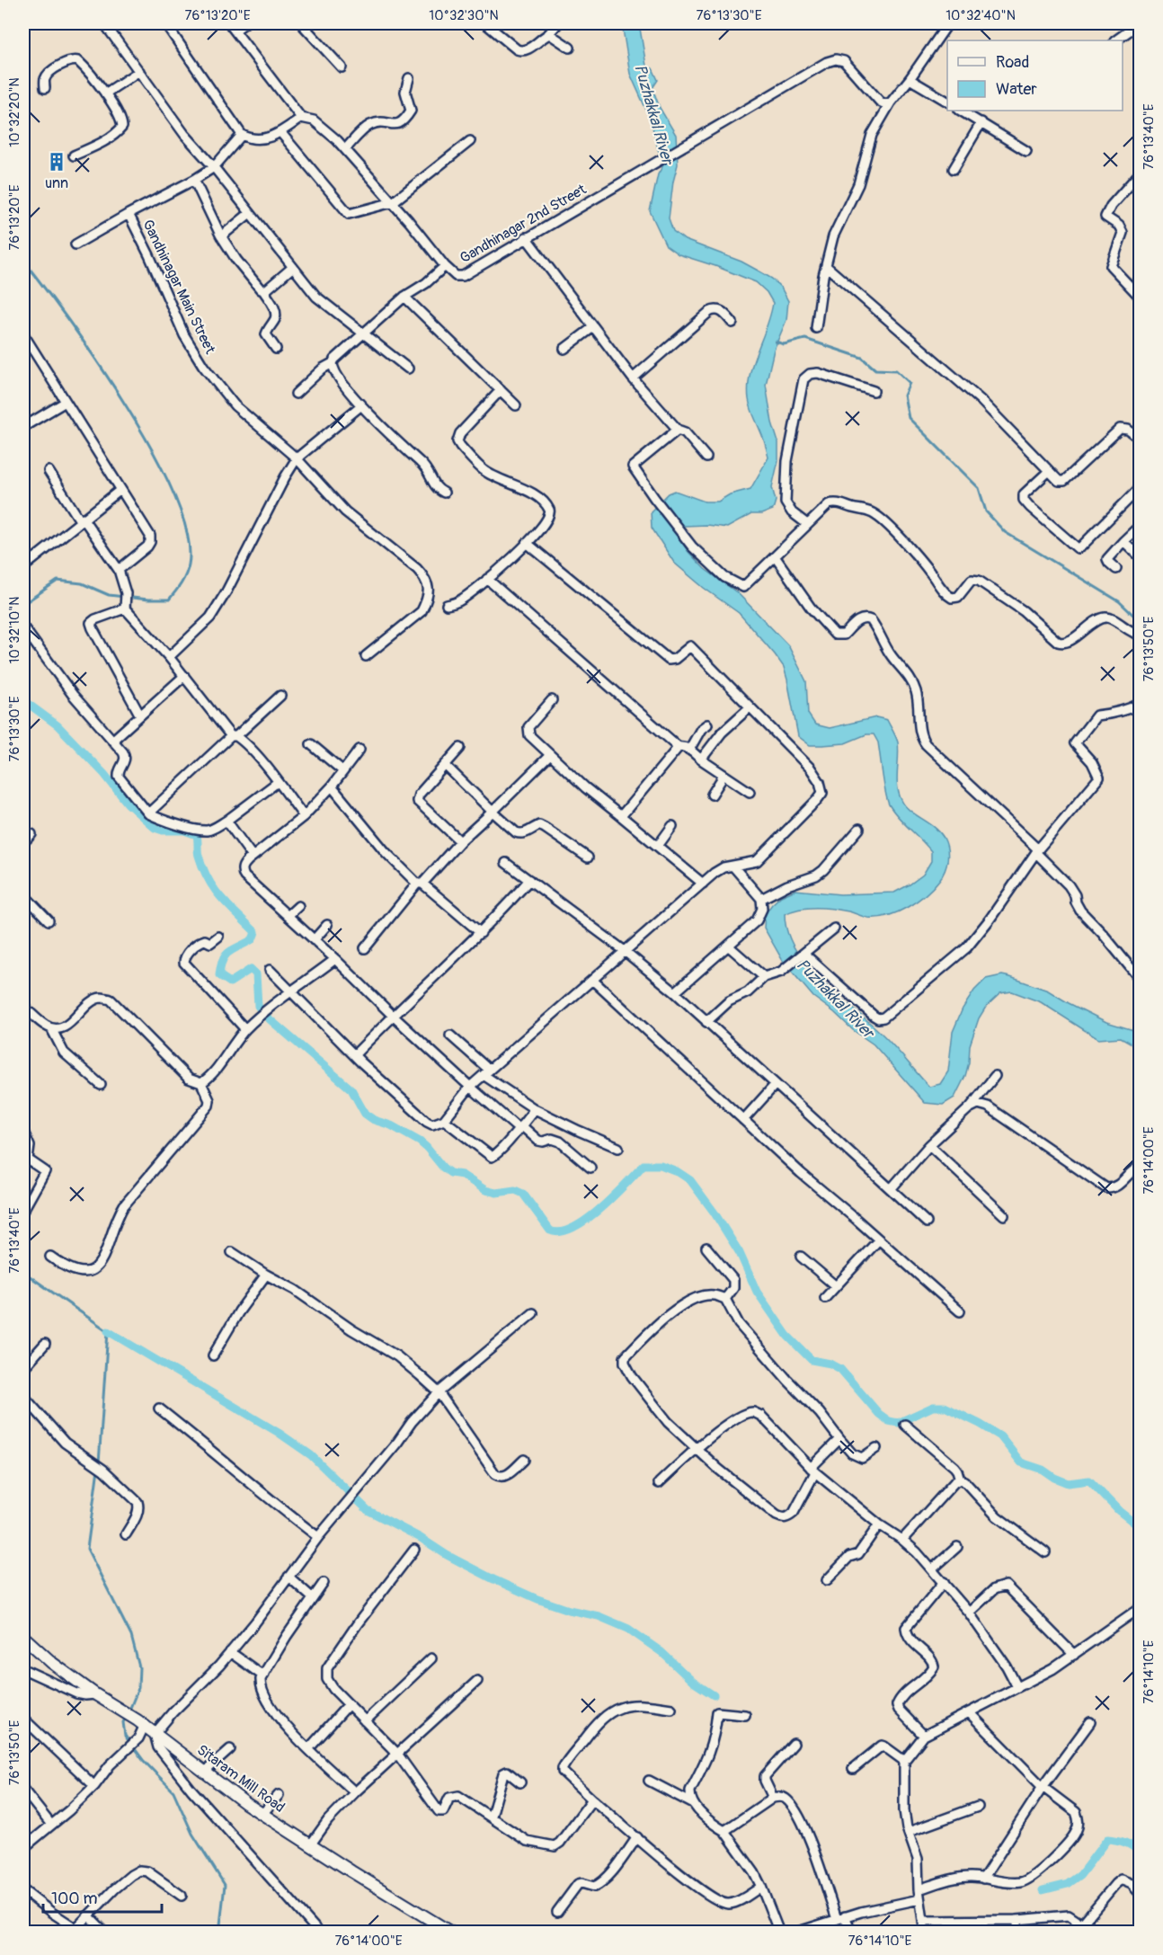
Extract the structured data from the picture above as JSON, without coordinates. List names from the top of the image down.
{
  "streets": {
    "main road": ["Sitaram Mill Road"],
    "street": ["Gandhinagar 2nd Street", "Gandhinagar Main Street"]
  },
  "water": ["Puzhakkal River"],
  "places": {
    "building": ["unn"]
  },
  "legend": ["Road", "Water"],
  "scale_bar": "100 m",
  "coordinates": [
    "76°13'20\"E",
    "10°32'30\"N",
    "76°13'30\"E",
    "10°32'40\"N",
    "10°32'20\"N",
    "76°13'40\"E",
    "10°32'10\"N",
    "76°13'50\"E",
    "76°14'00\"E",
    "76°14'10\"E"
  ]
}
